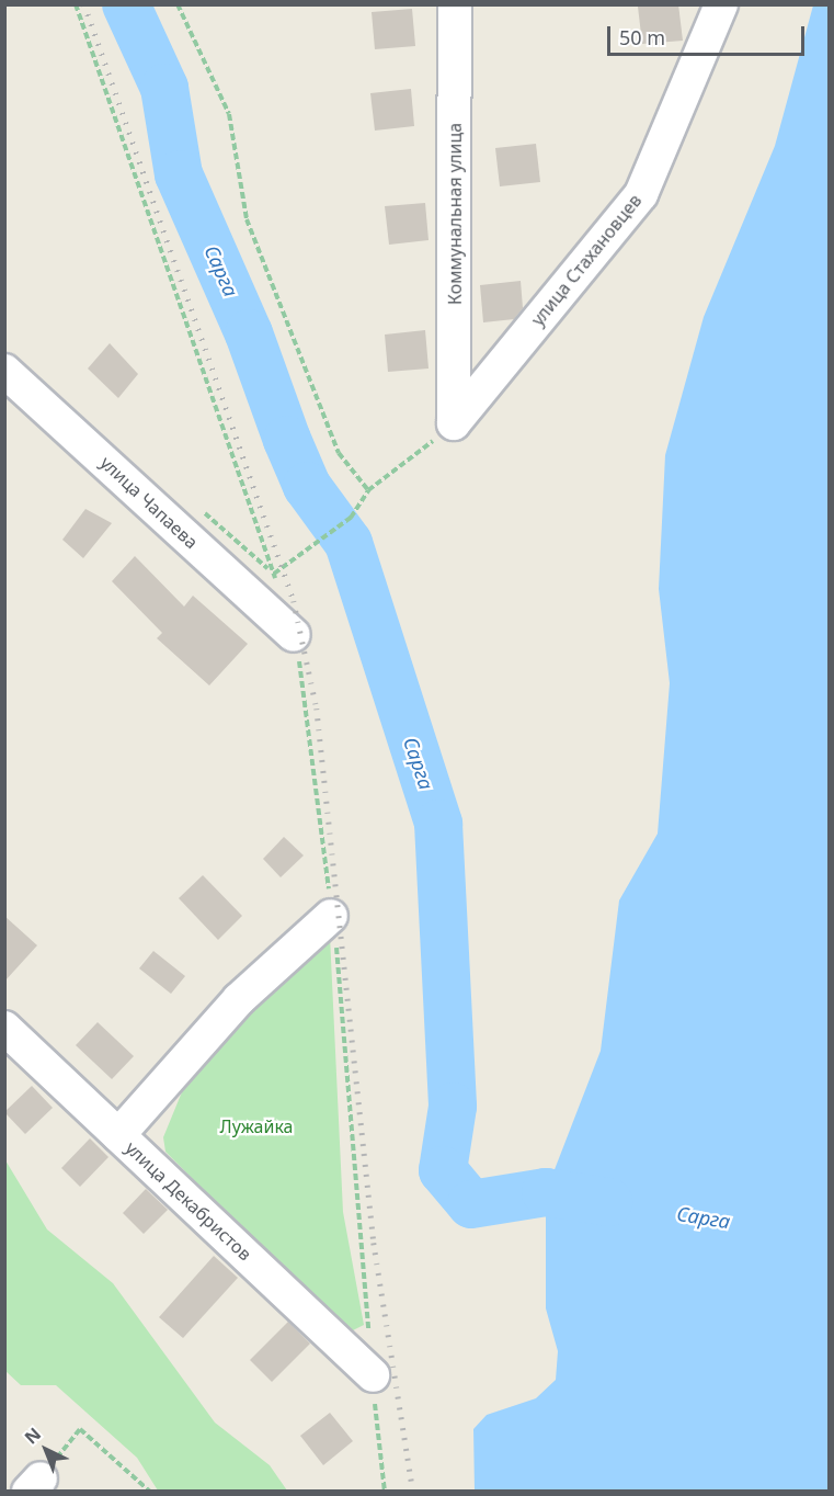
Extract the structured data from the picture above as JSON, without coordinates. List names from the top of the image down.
{
  "streets": {
    "street": [
      "Коммунальная улица",
      "улица Стахановцев",
      "улица Чапаева",
      "улица Декабристов"
    ]
  },
  "crossings": [
    ["Коммунальная улица", "улица Стахановцев"]
  ],
  "water": ["Сарга"],
  "parks": ["Лужайка"],
  "scale_bar": "50 m",
  "north": "top left"
}
